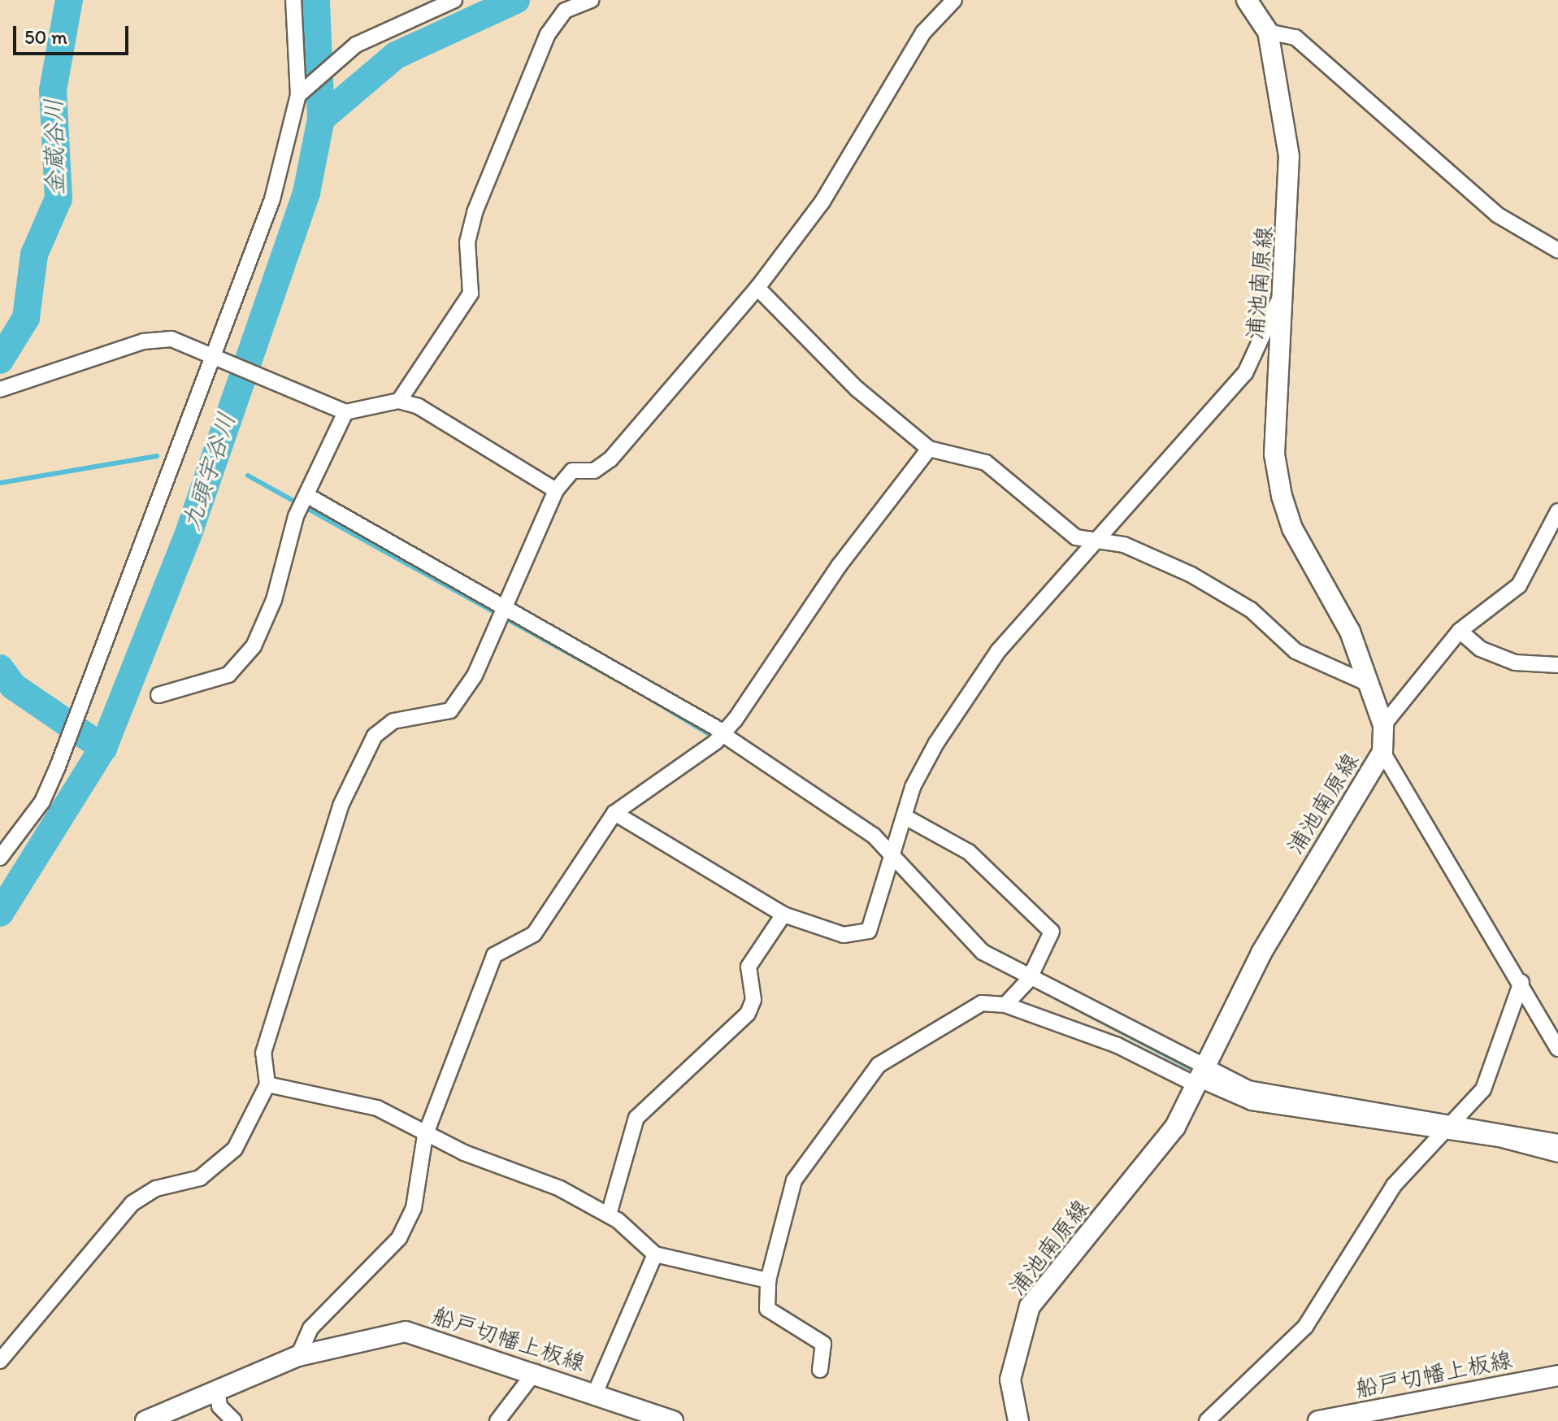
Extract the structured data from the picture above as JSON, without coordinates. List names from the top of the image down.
{
  "streets": {
    "main road": ["浦池南原線", "船戸切幡上板線"]
  },
  "water": ["金蔵谷川", "九頭宇谷川"],
  "scale_bar": "50 m"
}
